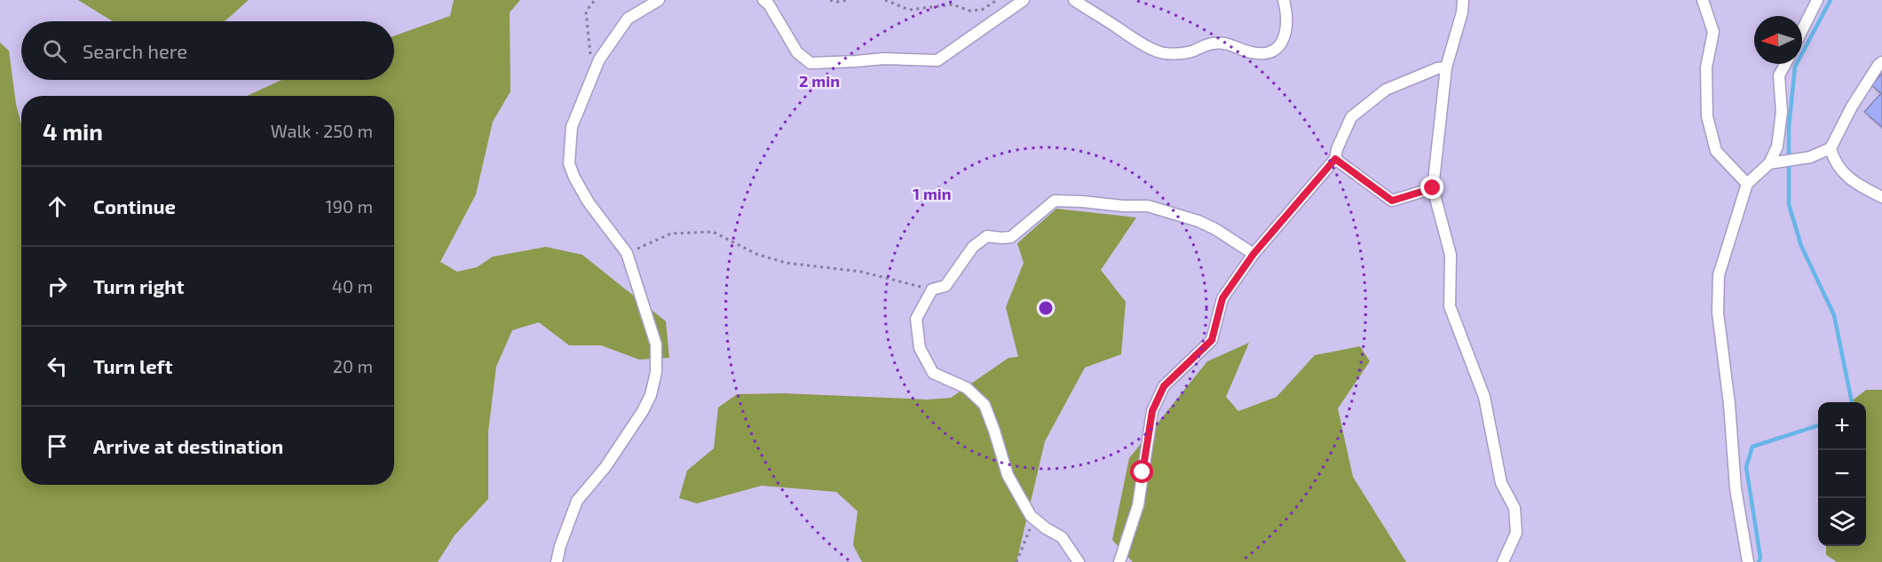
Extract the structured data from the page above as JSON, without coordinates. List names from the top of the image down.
{
  "north": "left",
  "page": {
    "search": "Search here",
    "heading": ["4 min", "Walk · 250 m"],
    "list": [
      ["Continue", "190 m"],
      ["Turn right", "40 m"],
      ["Turn left", "20 m"],
      "Arrive at destination"
    ],
    "map_buttons": ["+", "−"]
  },
  "rings": ["2 min", "1 min"]
}
